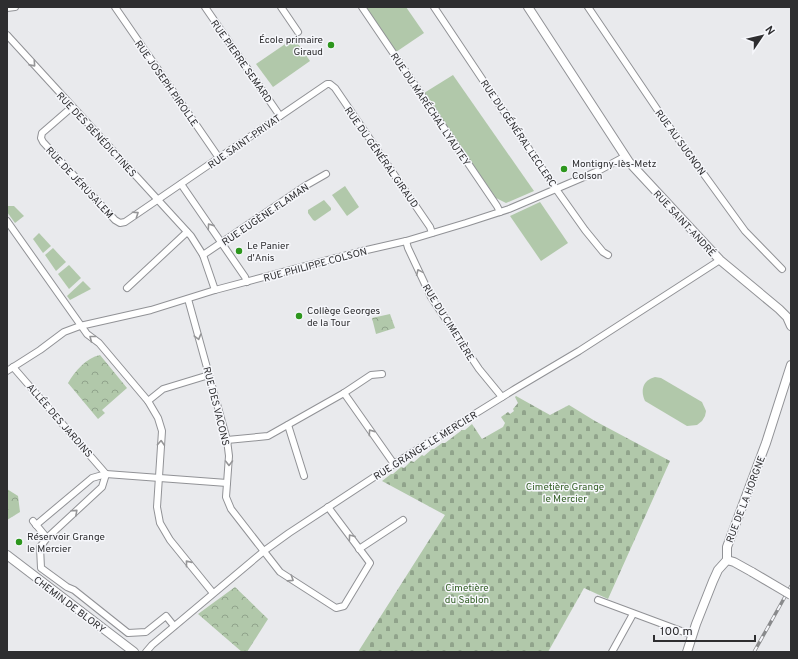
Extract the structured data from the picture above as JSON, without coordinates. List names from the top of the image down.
{
  "streets": {
    "street": [
      "RUE PIERRE SEMARD",
      "RUE JOSEPH PIROLLE",
      "RUE DU MARÉCHAL LYAUTEY",
      "RUE DU GÉNÉRAL LECLERC",
      "RUE DES BÉNÉDICTINES",
      "RUE SAINT-PRIVAT",
      "RUE AU SUGNON",
      "RUE DU GÉNÉRAL GIRAUD",
      "RUE DE JÉRUSALEM",
      "RUE EUGÈNE FLAMAN",
      "RUE SAINT-ANDRÉ",
      "RUE PHILIPPE COLSON",
      "RUE DU CIMETIÈRE",
      "RUE DES VACONS",
      "ALLÉE DES JARDINS",
      "RUE GRANGE LE MERCIER",
      "RUE DE LA HORGNE",
      "CHEMIN DE BLORY"
    ]
  },
  "crossings": [
    ["RUE PIERRE SEMARD", "RUE SAINT-PRIVAT"],
    ["RUE JOSEPH PIROLLE", "RUE SAINT-PRIVAT"],
    ["RUE DU MARÉCHAL LYAUTEY", "RUE PHILIPPE COLSON"],
    ["RUE DU GÉNÉRAL LECLERC", "RUE PHILIPPE COLSON"],
    ["RUE DES BÉNÉDICTINES", "RUE SAINT-PRIVAT"],
    ["RUE DES BÉNÉDICTINES", "RUE DE JÉRUSALEM"],
    ["RUE DES BÉNÉDICTINES", "RUE EUGÈNE FLAMAN"],
    ["RUE DES BÉNÉDICTINES", "RUE PHILIPPE COLSON"],
    ["RUE SAINT-PRIVAT", "RUE DU GÉNÉRAL GIRAUD"],
    ["RUE SAINT-PRIVAT", "RUE DE JÉRUSALEM"],
    ["RUE DU GÉNÉRAL GIRAUD", "RUE PHILIPPE COLSON"],
    ["RUE SAINT-ANDRÉ", "RUE PHILIPPE COLSON"],
    ["RUE SAINT-ANDRÉ", "RUE GRANGE LE MERCIER"],
    ["RUE PHILIPPE COLSON", "RUE DU CIMETIÈRE"],
    ["RUE PHILIPPE COLSON", "RUE DES VACONS"],
    ["RUE PHILIPPE COLSON", "ALLÉE DES JARDINS"],
    ["RUE DU CIMETIÈRE", "RUE GRANGE LE MERCIER"],
    ["RUE DES VACONS", "RUE GRANGE LE MERCIER"]
  ],
  "one_way": ["RUE DU CIMETIÈRE"],
  "parks": ["Cimetière Grange le Mercier", "Cimetière du Sablon"],
  "places": [
    "École primaire Giraud",
    "Montigny-lès-Metz Colson",
    "Le Panier d'Anis",
    "Collège Georges de la Tour",
    "Réservoir Grange le Mercier"
  ],
  "scale_bar": "100 m",
  "north": "top right"
}
